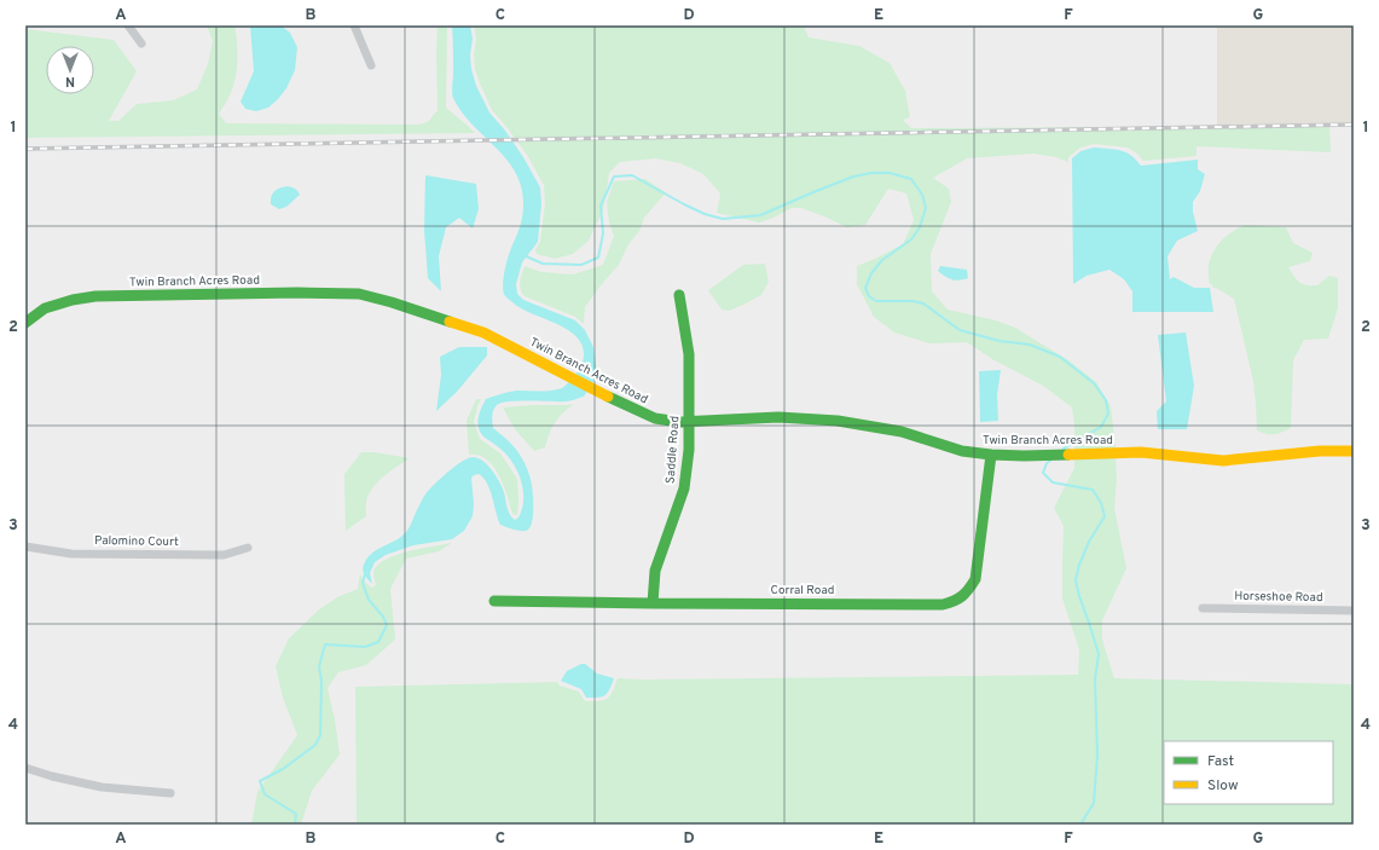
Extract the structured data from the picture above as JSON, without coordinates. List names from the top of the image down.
{
  "streets": {
    "street": [
      "Twin Branch Acres Road",
      "Saddle Road",
      "Palomino Court",
      "Corral Road",
      "Horseshoe Road"
    ]
  },
  "crossings": [
    ["Twin Branch Acres Road", "Saddle Road"],
    ["Twin Branch Acres Road", "Corral Road"],
    ["Saddle Road", "Corral Road"]
  ],
  "legend": ["Fast", "Slow"],
  "north": "bottom",
  "grid": {
    "columns": [
      "A",
      "B",
      "C",
      "D",
      "E",
      "F",
      "G"
    ],
    "rows": [
      "1",
      "2",
      "3",
      "4"
    ]
  }
}
